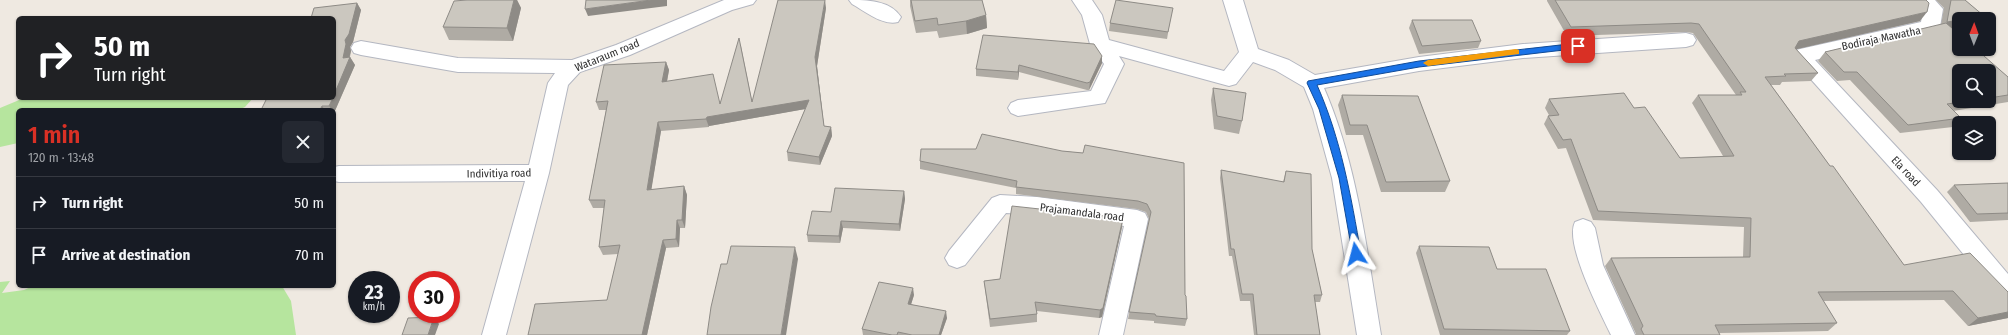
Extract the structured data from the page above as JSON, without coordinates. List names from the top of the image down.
{
  "streets": {
    "street": [
      "Bodiraja Mawatha",
      "Wataraum road",
      "Ela road",
      "Indivitiya road",
      "Prajamandala road"
    ]
  },
  "crossings": [
    ["Bodiraja Mawatha", "Ela road"],
    ["Wataraum road", "Indivitiya road"]
  ],
  "north": "top",
  "page": {
    "turn": ["50 m", "Turn right"],
    "heading": ["1 min", "120 m · 13:48"],
    "list": [
      {
        "name": "Turn right",
        "value": "50 m"
      },
      {
        "name": "Arrive at destination",
        "value": "70 m"
      }
    ],
    "speed": "23 km/h",
    "limit": "30"
  }
}
